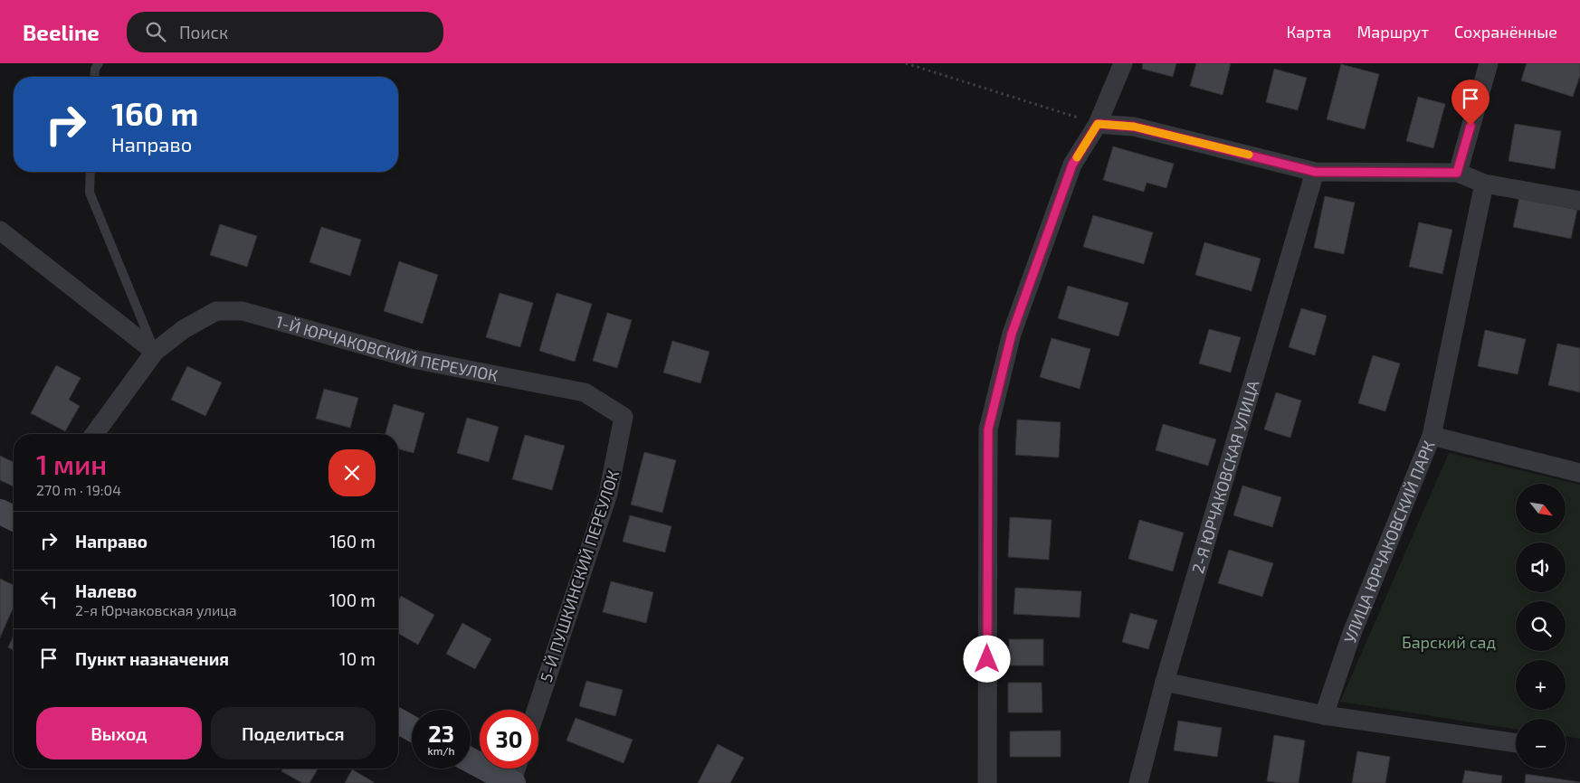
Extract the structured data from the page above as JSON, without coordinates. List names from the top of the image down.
{
  "streets": {
    "street": [
      "1-Й ЮРЧАКОВСКИЙ ПЕРЕУЛОК",
      "2-Я ЮРЧАКОВСКАЯ УЛИЦА",
      "УЛИЦА ЮРЧАКОВСКИЙ ПАРК",
      "5-Й ПУШКИНСКИЙ ПЕРЕУЛОК"
    ]
  },
  "crossings": [
    ["1-Й ЮРЧАКОВСКИЙ ПЕРЕУЛОК", "5-Й ПУШКИНСКИЙ ПЕРЕУЛОК"]
  ],
  "parks": ["Барский сад"],
  "north": "bottom right",
  "page": {
    "header": "Beeline",
    "search": "Поиск",
    "nav": ["Карта", "Маршрут", "Сохранённые"],
    "turn": ["160 m", "Направо"],
    "heading": ["1 мин", "270 m · 19:04"],
    "map_buttons": ["+", "−"],
    "list": [
      {
        "name": "Направо",
        "value": "160 m"
      },
      {
        "name": "Налево",
        "note": "2-я Юрчаковская улица",
        "value": "100 m"
      },
      {
        "name": "Пункт назначения",
        "value": "10 m"
      }
    ],
    "buttons": ["Выход", "Поделиться"],
    "speed": "23 km/h",
    "limit": "30"
  }
}
